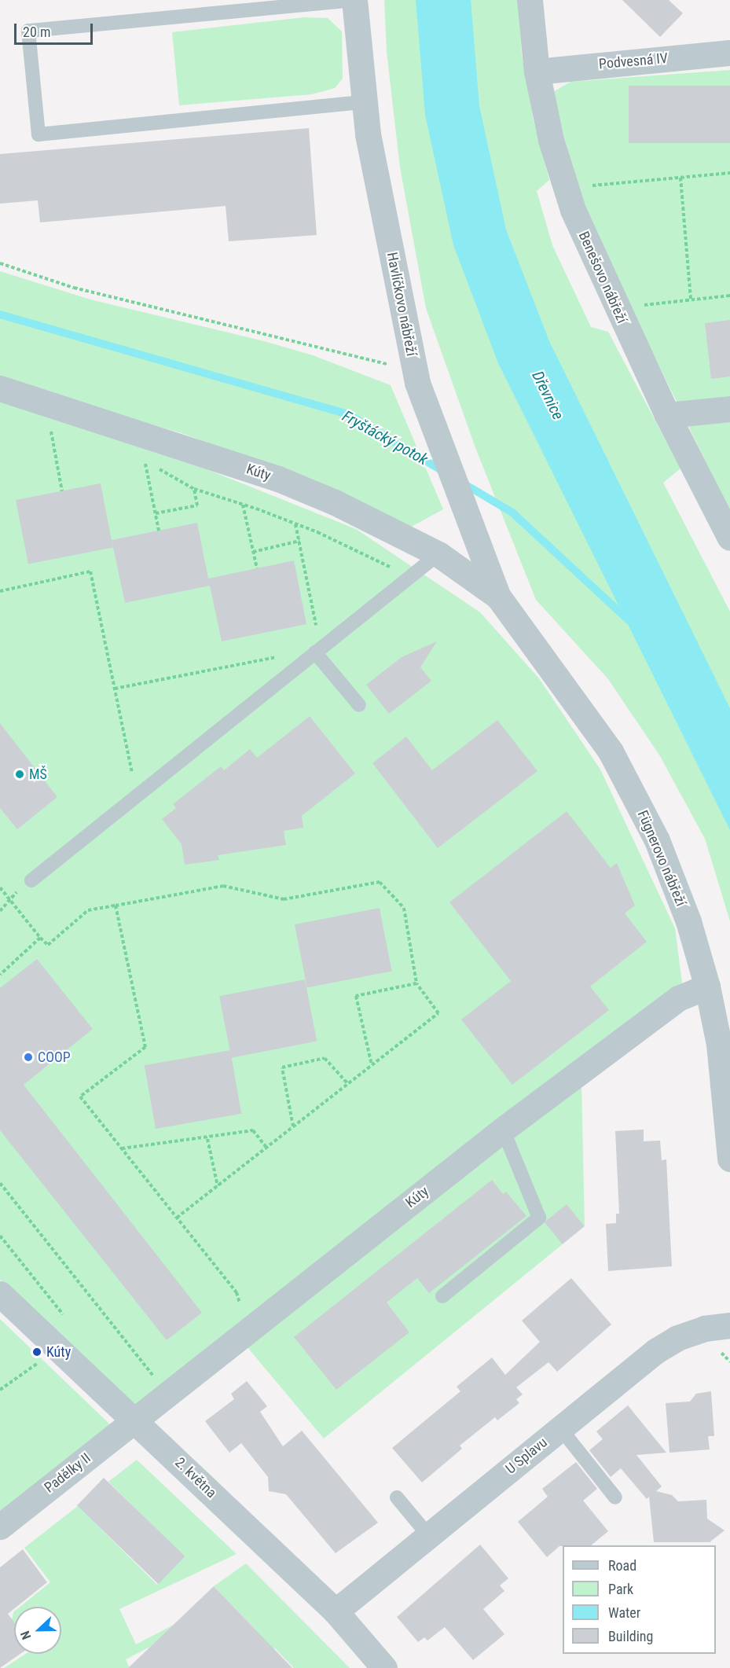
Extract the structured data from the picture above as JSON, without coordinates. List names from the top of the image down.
{
  "streets": {
    "street": [
      "Podvesná IV",
      "Benešovo nábřeží",
      "Havlíčkovo nábřeží",
      "Kúty",
      "Fügnerovo nábřeží",
      "U Splavu",
      "Padělky II",
      "2. května"
    ]
  },
  "crossings": [
    ["Podvesná IV", "Benešovo nábřeží"],
    ["Havlíčkovo nábřeží", "Kúty"],
    ["Havlíčkovo nábřeží", "Fügnerovo nábřeží"],
    ["Kúty", "Fügnerovo nábřeží"],
    ["Kúty", "Padělky II"],
    ["Kúty", "2. května"],
    ["U Splavu", "2. května"],
    ["Padělky II", "2. května"]
  ],
  "water": ["Dřevnice", "Fryštácký potok"],
  "places": ["MŠ", "COOP", "Kúty"],
  "legend": [
    "Road",
    "Park",
    "Water",
    "Building"
  ],
  "scale_bar": "20 m",
  "north": "left"
}
